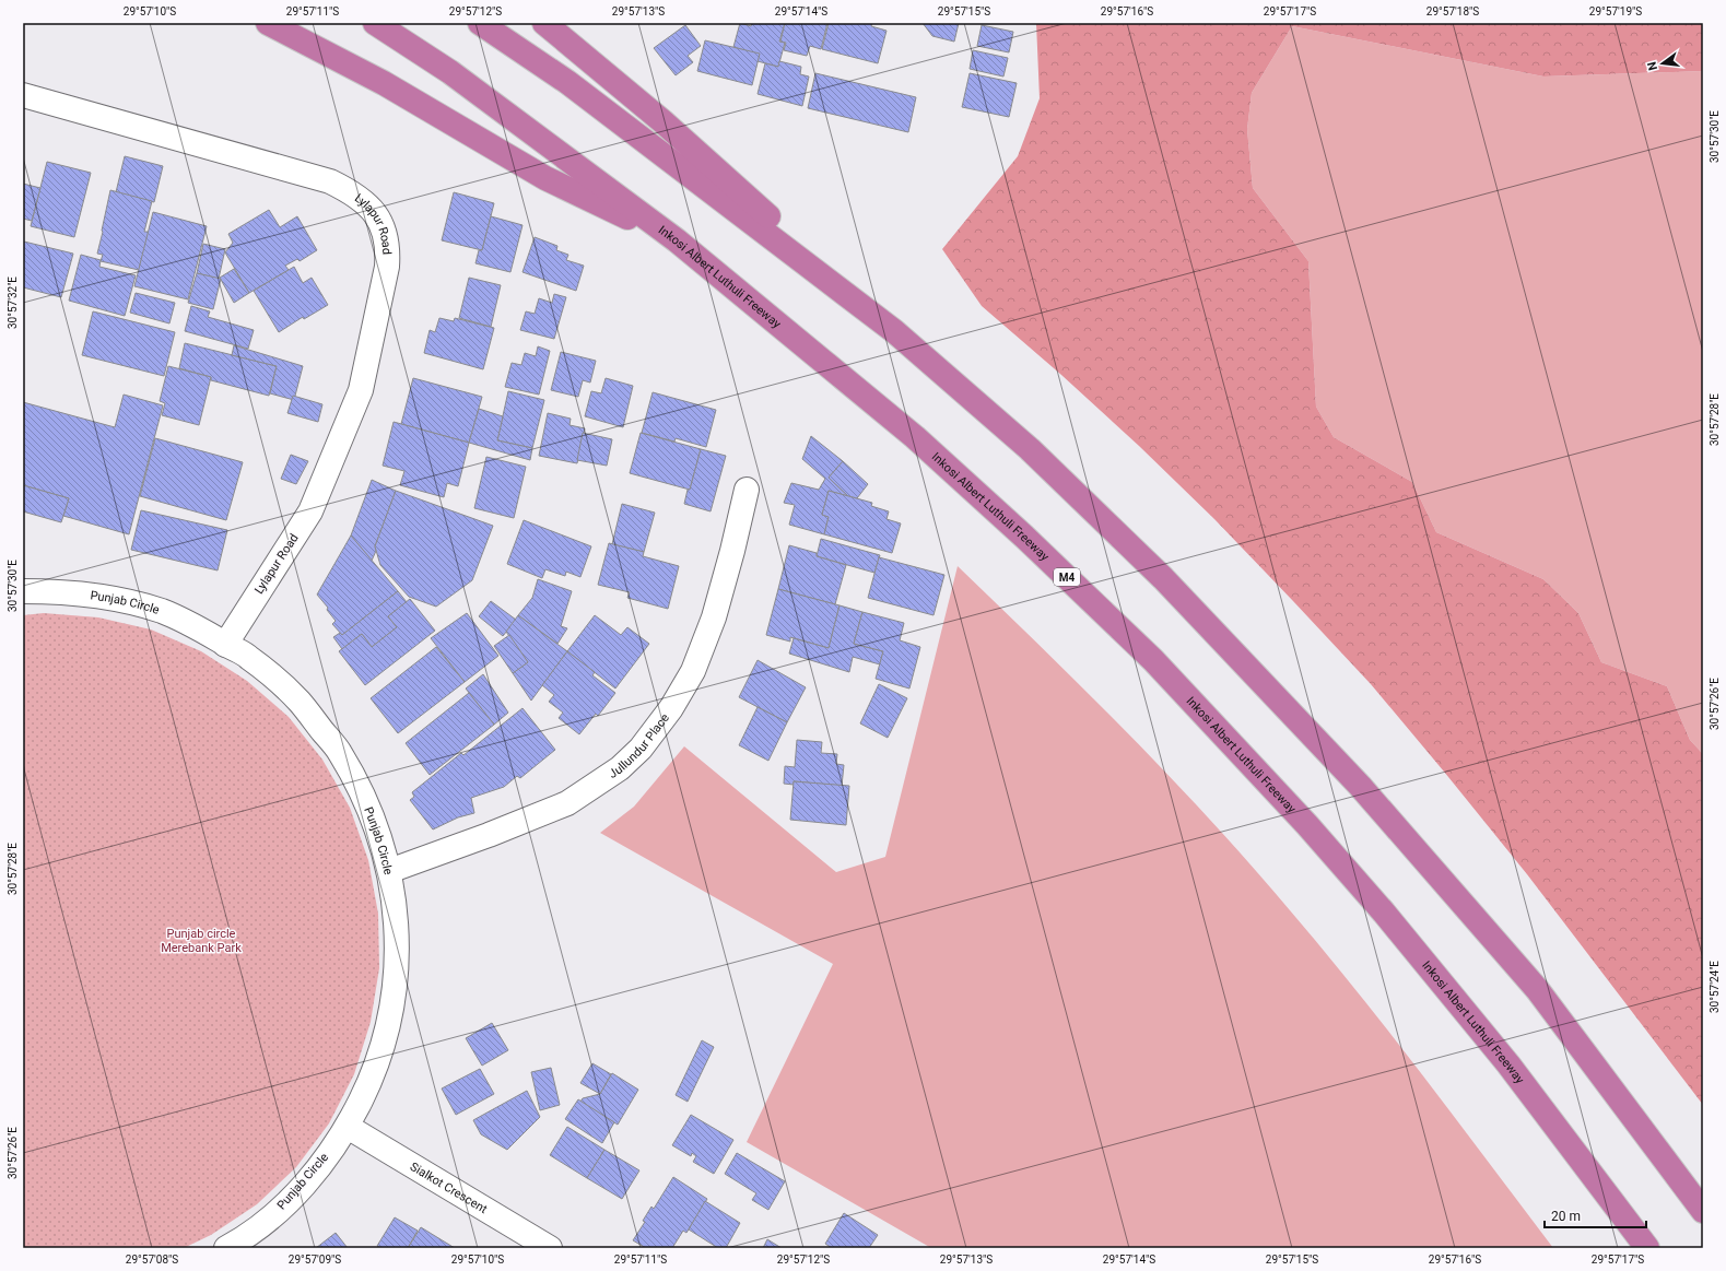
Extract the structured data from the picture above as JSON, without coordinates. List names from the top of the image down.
{
  "streets": {
    "highway": ["Inkosi Albert Luthuli Freeway", "M4"],
    "street": [
      "Lylapur Road",
      "Punjab Circle",
      "Jullundur Place",
      "Sialkot Crescent"
    ]
  },
  "crossings": [
    ["Lylapur Road", "Punjab Circle"],
    ["Punjab Circle", "Jullundur Place"],
    ["Punjab Circle", "Sialkot Crescent"]
  ],
  "parks": ["Punjab circle Merebank Park"],
  "scale_bar": "20 m",
  "north": "left",
  "coordinates": [
    "29°57'10\"S",
    "29°57'11\"S",
    "29°57'12\"S",
    "29°57'13\"S",
    "29°57'14\"S",
    "29°57'15\"S",
    "29°57'16\"S",
    "29°57'17\"S",
    "29°57'18\"S",
    "29°57'19\"S",
    "30°57'30\"E",
    "30°57'32\"E",
    "30°57'28\"E",
    "30°57'26\"E",
    "30°57'24\"E",
    "29°57'08\"S",
    "29°57'09\"S"
  ]
}
